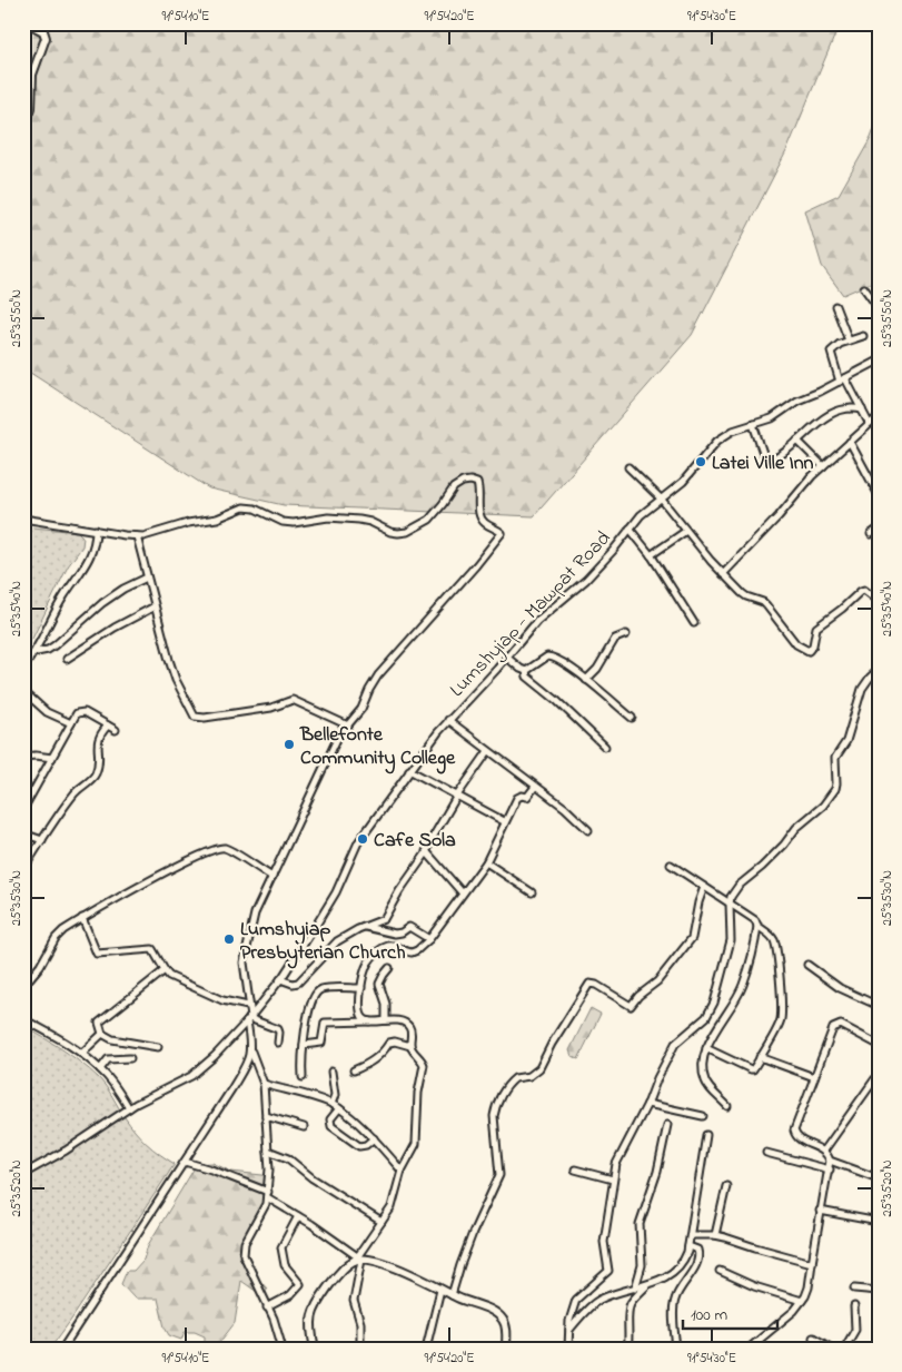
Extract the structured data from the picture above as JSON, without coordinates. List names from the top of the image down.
{
  "streets": {
    "street": ["Lumshyiap - Mawpat Road"]
  },
  "places": [
    "Latei Ville Inn",
    "Bellefonte Community College",
    "Cafe Sola",
    "Lumshyiap Presbyterian Church"
  ],
  "scale_bar": "100 m",
  "coordinates": [
    "91°54'10\"E",
    "91°54'20\"E",
    "91°54'30\"E",
    "25°35'50\"N",
    "25°35'40\"N",
    "25°35'30\"N",
    "25°35'20\"N"
  ]
}
